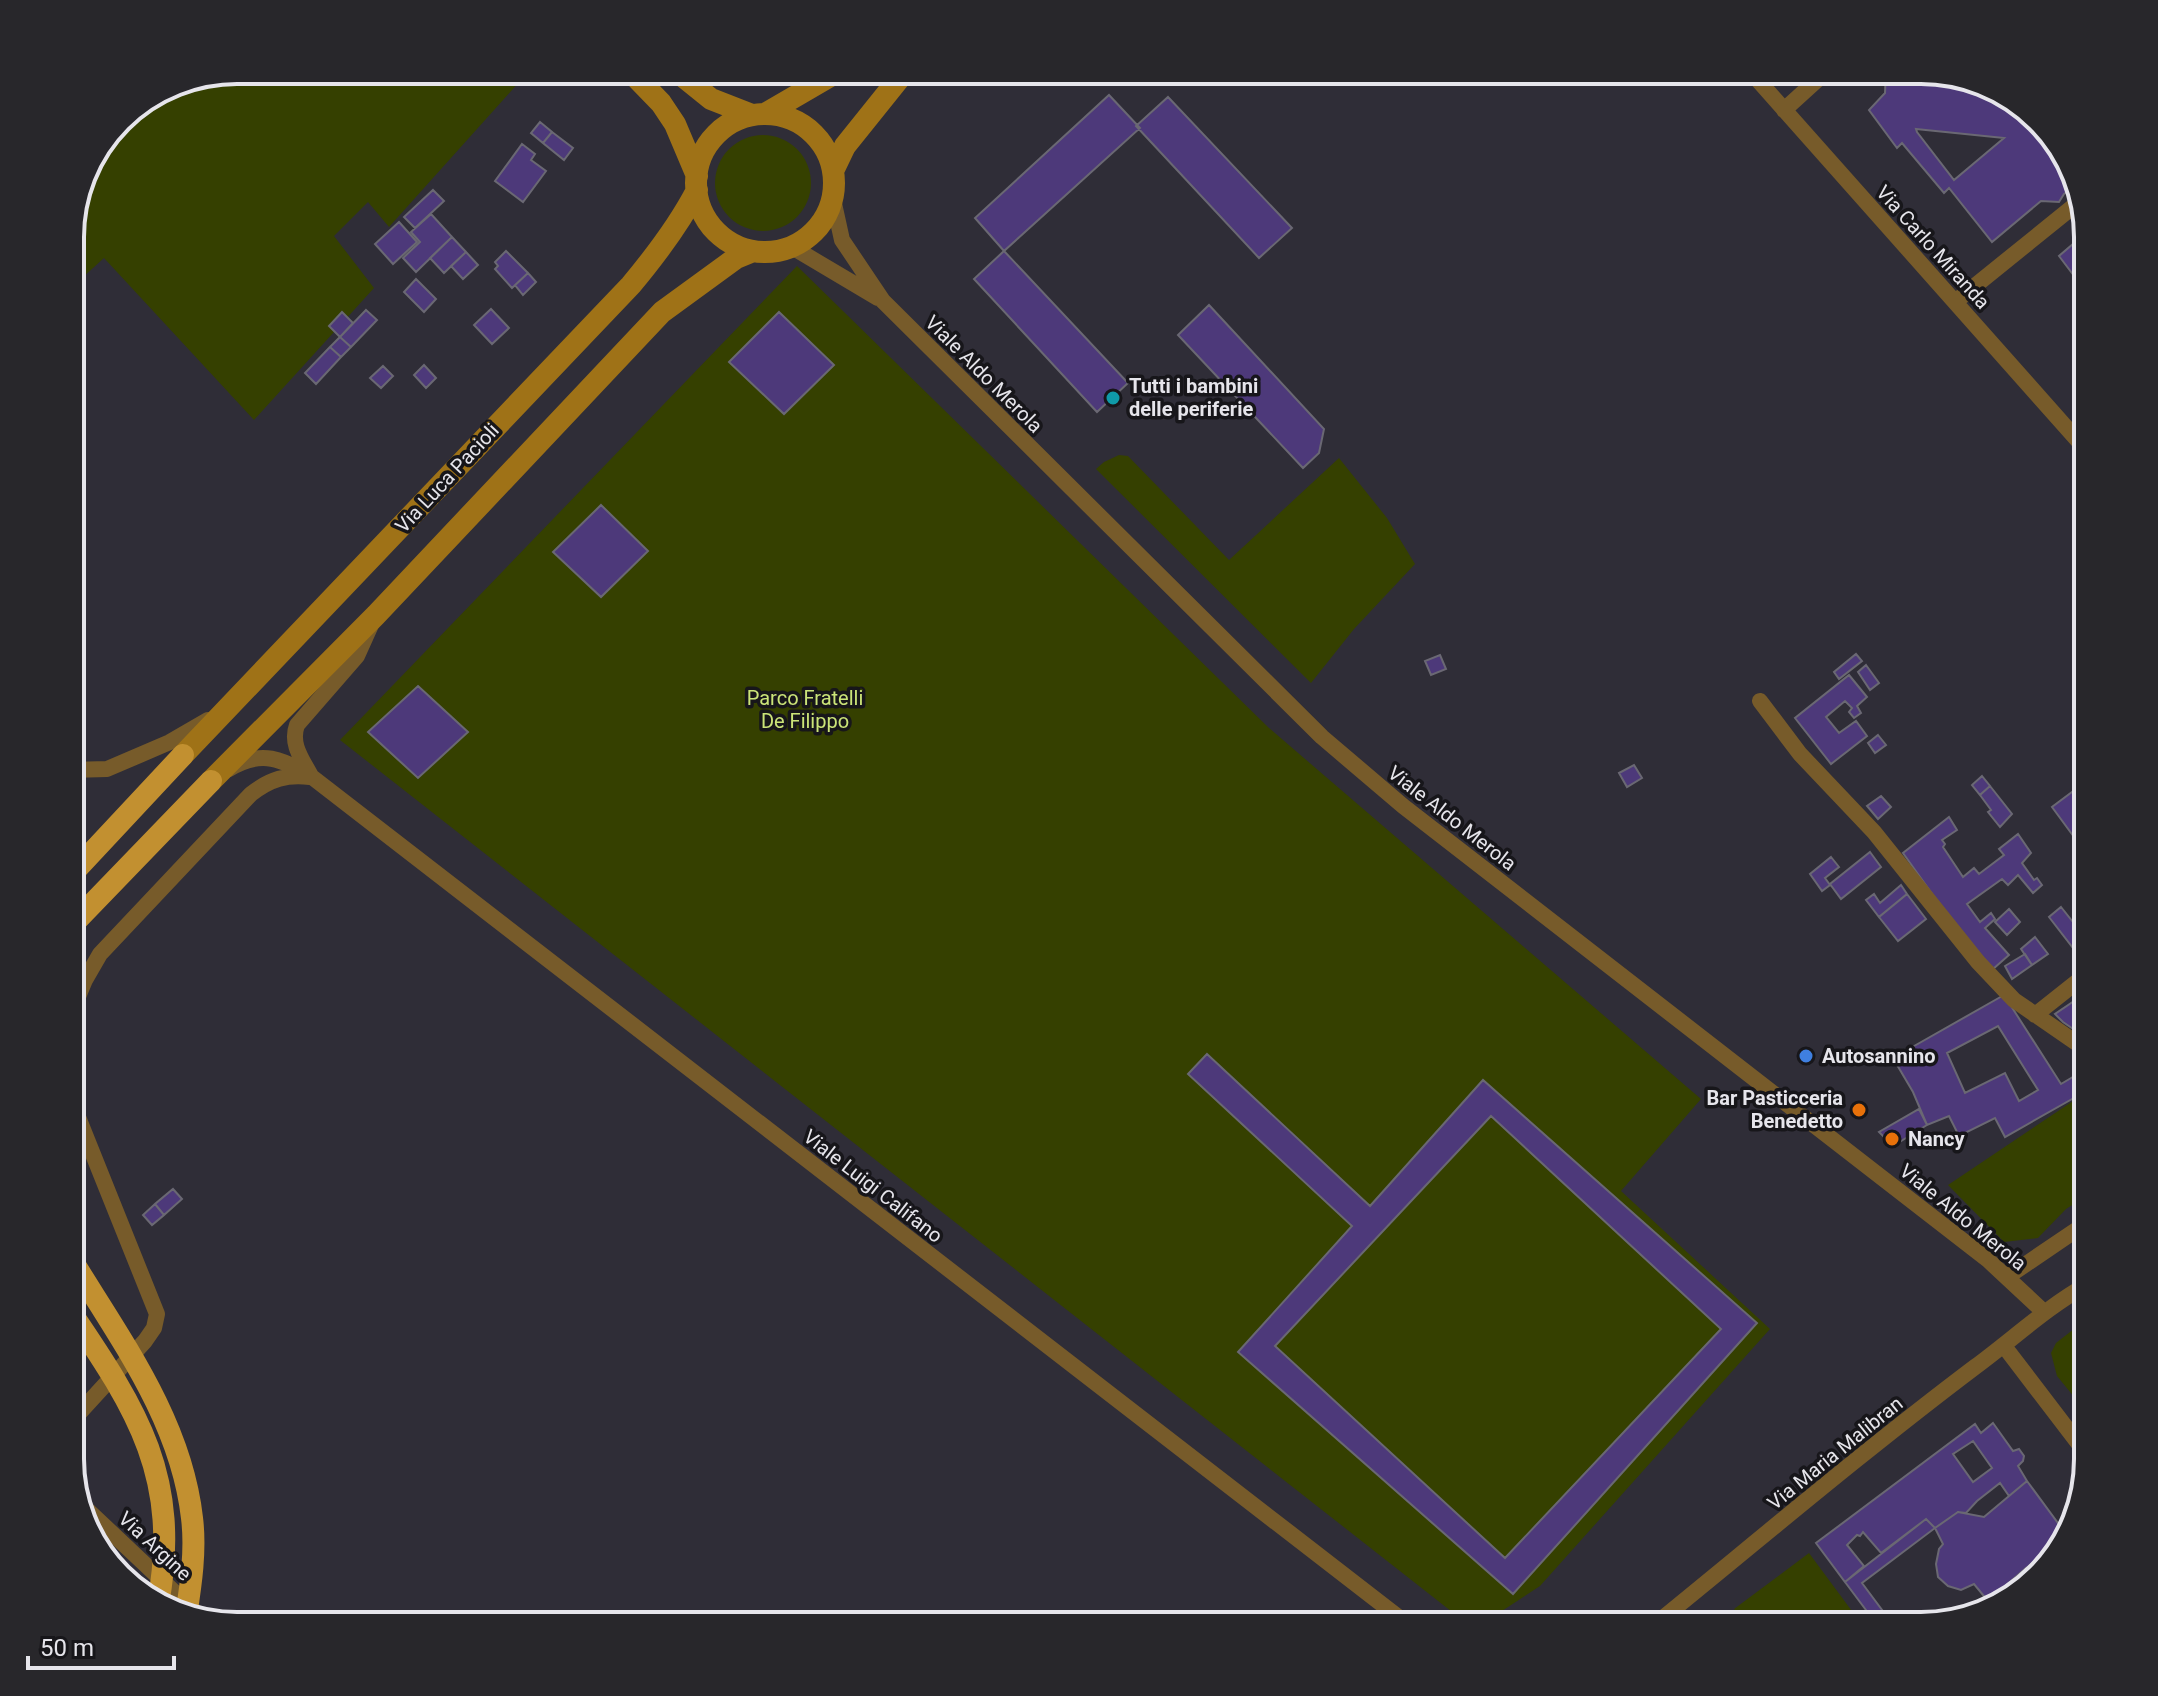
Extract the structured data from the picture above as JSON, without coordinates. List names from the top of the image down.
{
  "streets": {
    "main road": ["Via Luca Pacioli"],
    "street": [
      "Via Carlo Miranda",
      "Viale Aldo Merola",
      "Viale Luigi Califano",
      "Via Maria Malibran",
      "Via Argine"
    ]
  },
  "crossings": [
    ["Viale Aldo Merola", "Via Luca Pacioli"],
    ["Viale Aldo Merola", "Via Maria Malibran"]
  ],
  "parks": ["Parco Fratelli De Filippo"],
  "places": [
    "Tutti i bambini delle periferie",
    "Autosannino",
    "Bar Pasticceria Benedetto",
    "Nancy"
  ],
  "scale_bar": "50 m"
}
